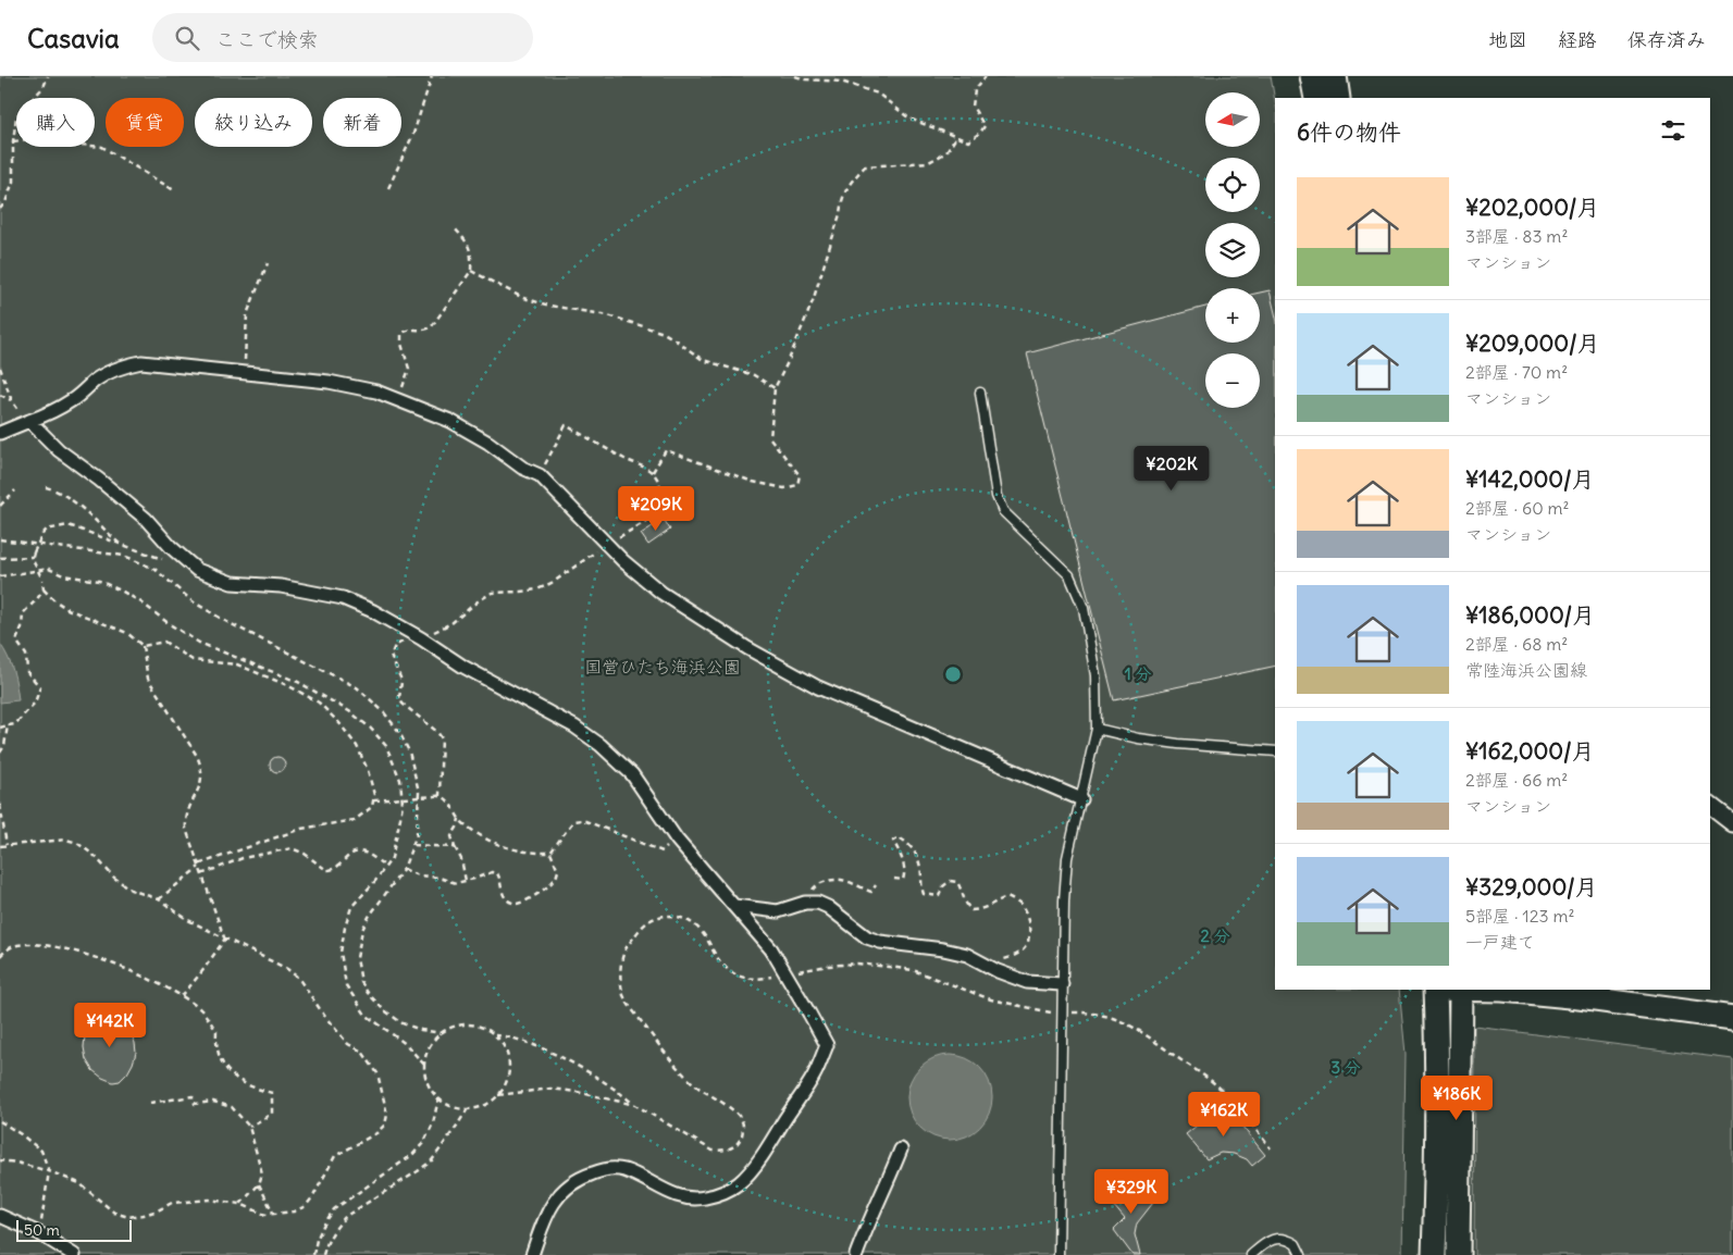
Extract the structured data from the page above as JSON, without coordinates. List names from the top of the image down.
{
  "parks": ["国営ひたち海浜公園"],
  "scale_bar": "50 m",
  "north": "left",
  "page": {
    "header": "Casavia",
    "search": "ここで検索",
    "nav": ["地図", "経路", "保存済み"],
    "map_buttons": ["+", "−"],
    "chip": [
      "購入",
      "賃貸",
      "絞り込み",
      "新着"
    ],
    "heading": "6件の物件",
    "list": [
      {
        "name": "¥202,000/月",
        "note": "3部屋 · 83 m² · マンション"
      },
      {
        "name": "¥209,000/月",
        "note": "2部屋 · 70 m² · マンション"
      },
      {
        "name": "¥142,000/月",
        "note": "2部屋 · 60 m² · マンション"
      },
      {
        "name": "¥186,000/月",
        "note": "2部屋 · 68 m² · 常陸海浜公園線"
      },
      {
        "name": "¥162,000/月",
        "note": "2部屋 · 66 m² · マンション"
      },
      {
        "name": "¥329,000/月",
        "note": "5部屋 · 123 m² · 一戸建て"
      }
    ],
    "price": [
      "¥202K",
      "¥209K",
      "¥142K",
      "¥186K",
      "¥162K",
      "¥329K"
    ],
    "scale": "50 m"
  },
  "rings": ["1 分", "2 分", "3 分"]
}
